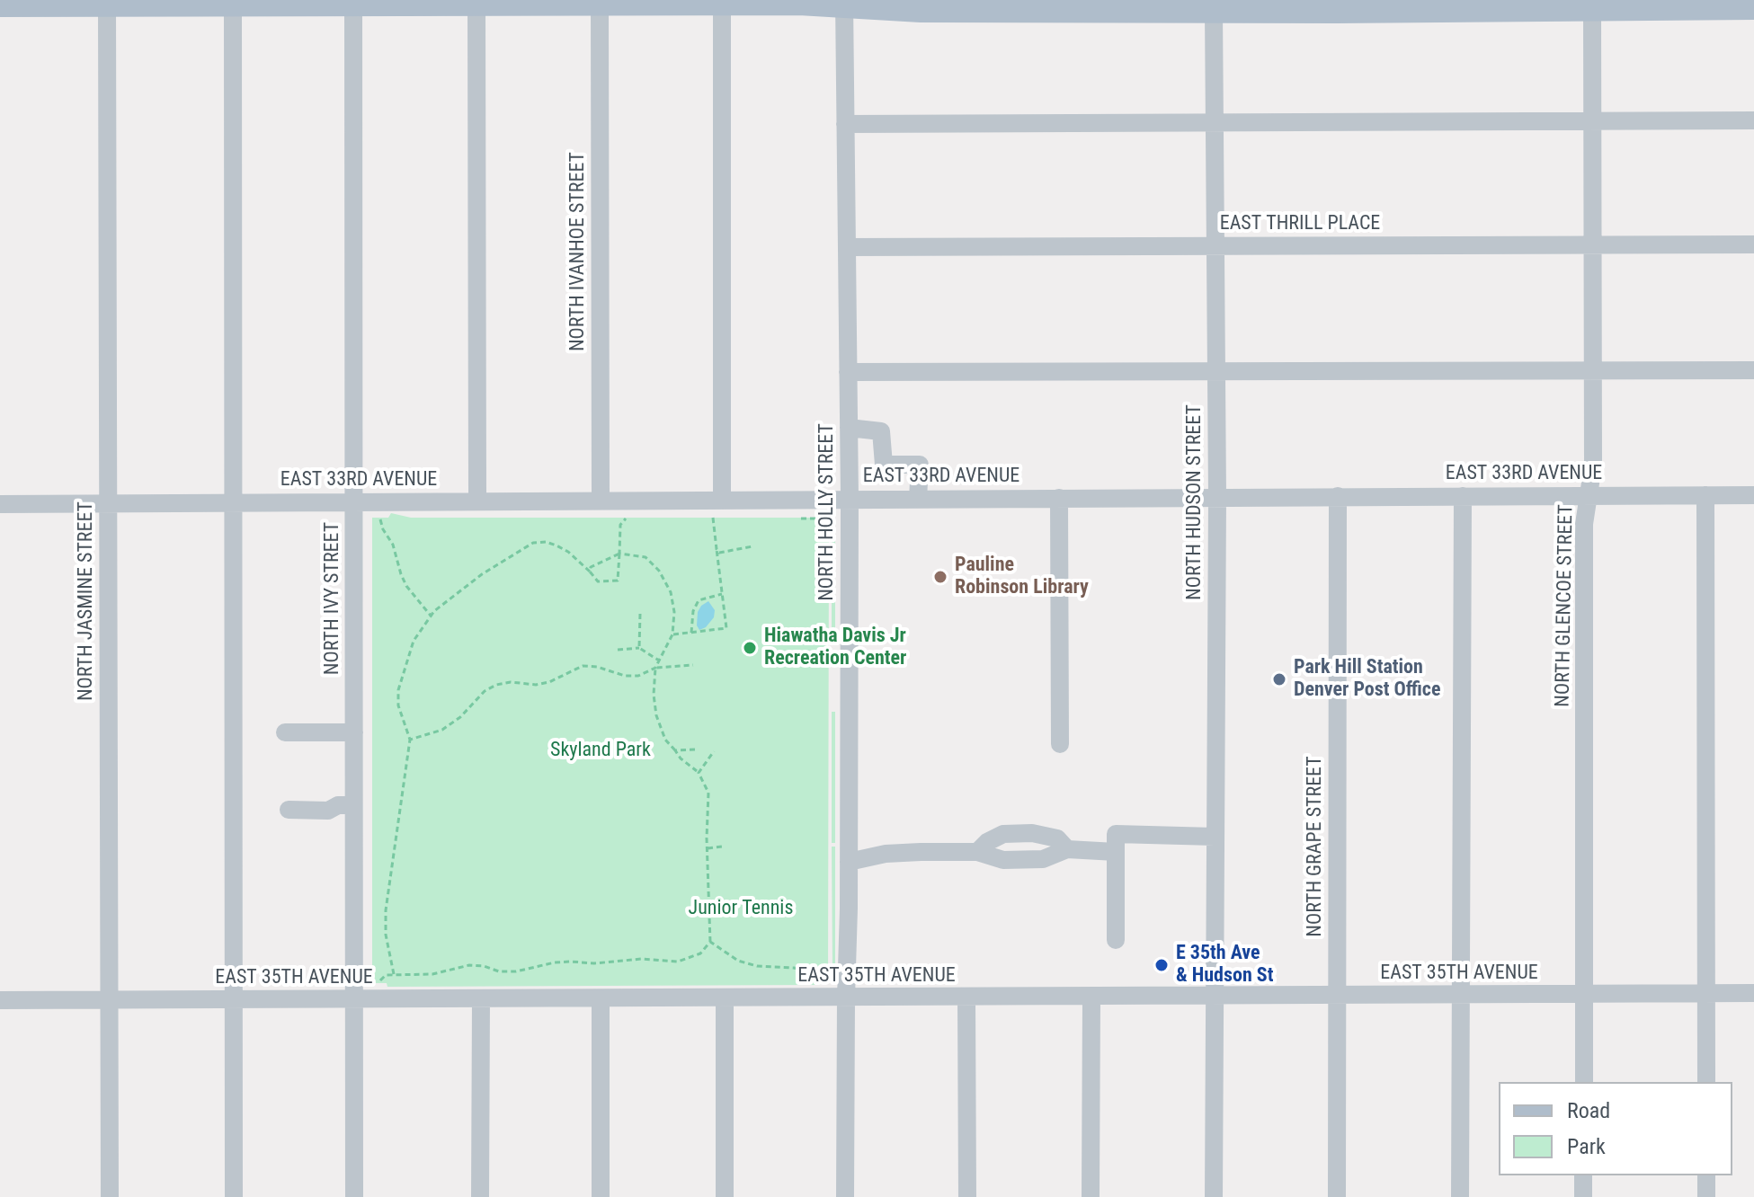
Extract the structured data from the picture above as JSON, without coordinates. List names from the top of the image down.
{
  "streets": {
    "street": [
      "EAST THRILL PLACE",
      "NORTH IVANHOE STREET",
      "EAST 33RD AVENUE",
      "NORTH HUDSON STREET",
      "NORTH HOLLY STREET",
      "NORTH IVY STREET",
      "NORTH JASMINE STREET",
      "NORTH GLENCOE STREET",
      "NORTH GRAPE STREET",
      "EAST 35TH AVENUE"
    ]
  },
  "crossings": [
    ["EAST THRILL PLACE", "NORTH HUDSON STREET"],
    ["EAST THRILL PLACE", "NORTH HOLLY STREET"],
    ["EAST THRILL PLACE", "NORTH GLENCOE STREET"],
    ["NORTH IVANHOE STREET", "EAST 33RD AVENUE"],
    ["EAST 33RD AVENUE", "NORTH HUDSON STREET"],
    ["EAST 33RD AVENUE", "NORTH HOLLY STREET"],
    ["EAST 33RD AVENUE", "NORTH IVY STREET"],
    ["EAST 33RD AVENUE", "NORTH JASMINE STREET"],
    ["EAST 33RD AVENUE", "NORTH GLENCOE STREET"],
    ["EAST 33RD AVENUE", "NORTH GRAPE STREET"],
    ["NORTH HUDSON STREET", "EAST 35TH AVENUE"],
    ["NORTH HOLLY STREET", "EAST 35TH AVENUE"],
    ["NORTH IVY STREET", "EAST 35TH AVENUE"],
    ["NORTH JASMINE STREET", "EAST 35TH AVENUE"],
    ["NORTH GLENCOE STREET", "EAST 35TH AVENUE"],
    ["NORTH GRAPE STREET", "EAST 35TH AVENUE"]
  ],
  "parks": ["Skyland Park", "Junior Tennis"],
  "places": [
    "Pauline Robinson Library",
    "Hiawatha Davis Jr Recreation Center",
    "Park Hill Station Denver Post Office",
    "E 35th Ave & Hudson St"
  ],
  "legend": ["Road", "Park"]
}
